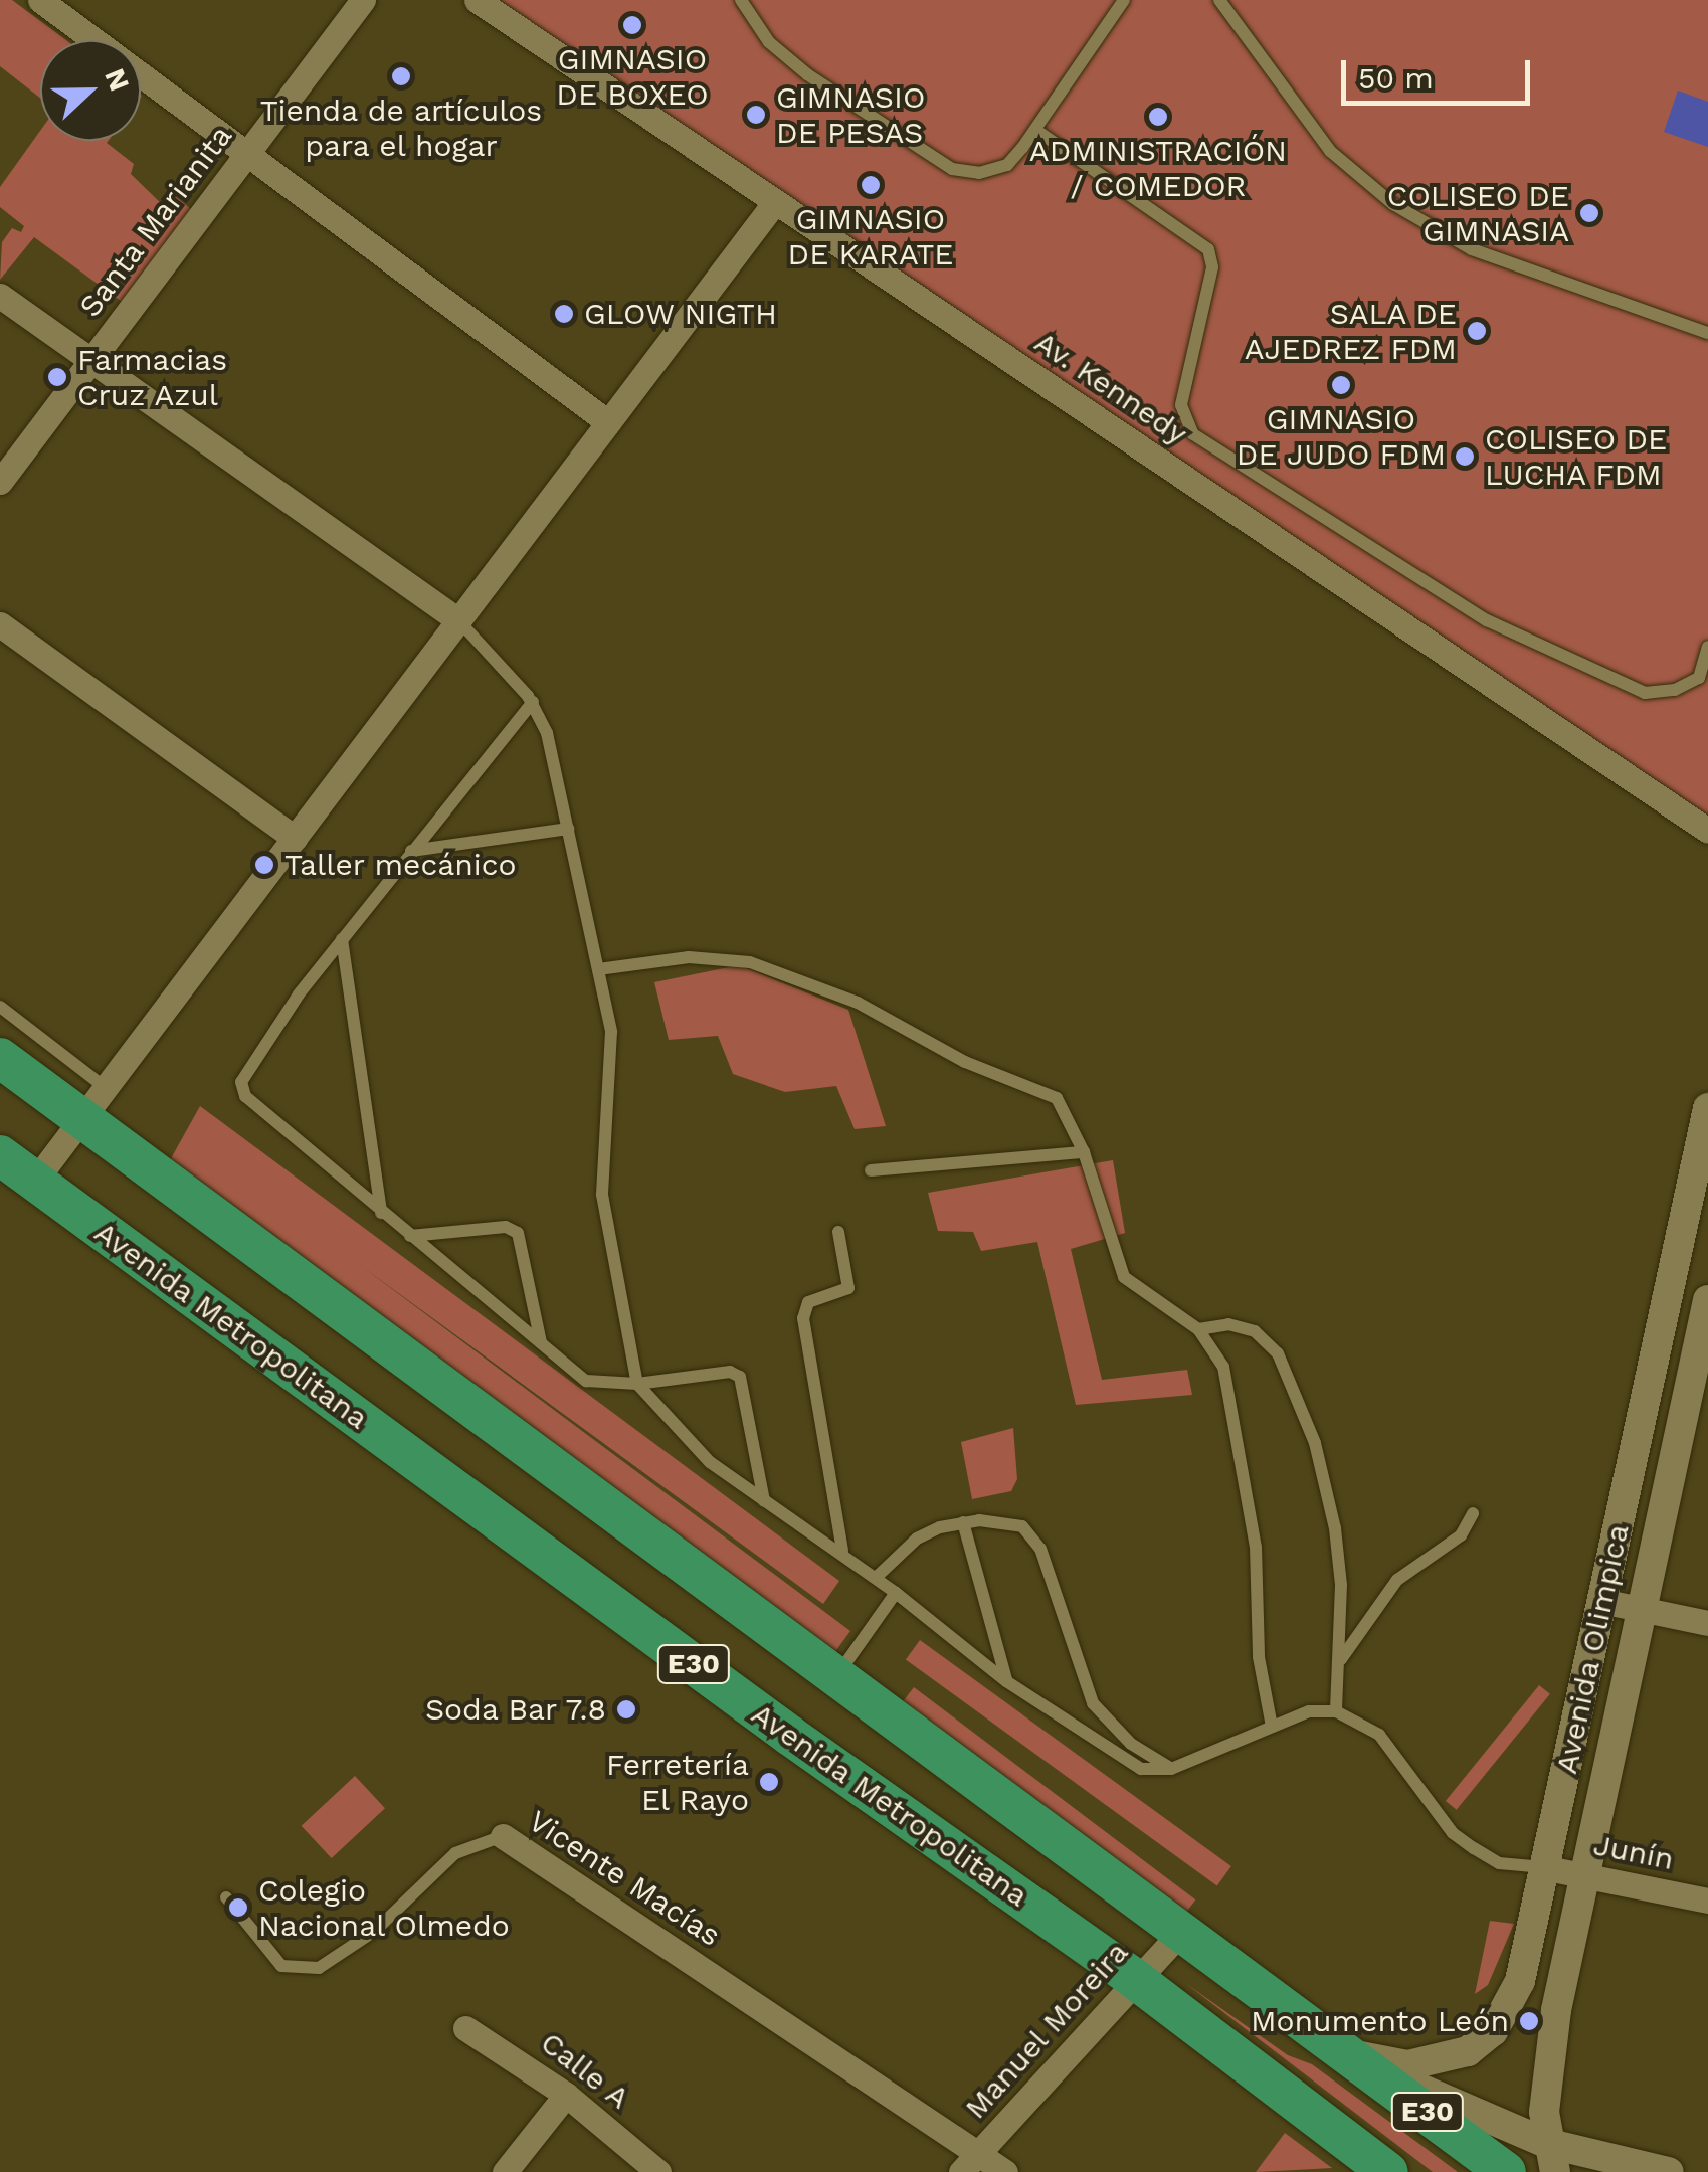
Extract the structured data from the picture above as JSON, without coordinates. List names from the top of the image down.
{
  "streets": {
    "highway": ["Avenida Metropolitana", "E30"],
    "street": [
      "Santa Marianita",
      "Av. Kennedy",
      "Avenida Olimpica",
      "Junín",
      "Vicente Macías",
      "Manuel Moreira",
      "Calle A"
    ]
  },
  "crossings": [
    ["Avenida Metropolitana", "Manuel Moreira"],
    ["Avenida Olimpica", "E30"],
    ["Avenida Olimpica", "Junín"],
    ["E30", "Manuel Moreira"],
    ["Vicente Macías", "Manuel Moreira"]
  ],
  "places": [
    "GIMNASIO DE BOXEO",
    "Tienda de artículos para el hogar",
    "GIMNASIO DE PESAS",
    "ADMINISTRACIÓN / COMEDOR",
    "GIMNASIO DE KARATE",
    "COLISEO DE GIMNASIA",
    "GLOW NIGTH",
    "SALA DE AJEDREZ FDM",
    "Farmacias Cruz Azul",
    "GIMNASIO DE JUDO FDM",
    "COLISEO DE LUCHA FDM",
    "Taller mecánico",
    "Soda Bar 7.8",
    "Ferretería El Rayo",
    "Colegio Nacional Olmedo",
    "Monumento León"
  ],
  "scale_bar": "50 m",
  "north": "right"
}
